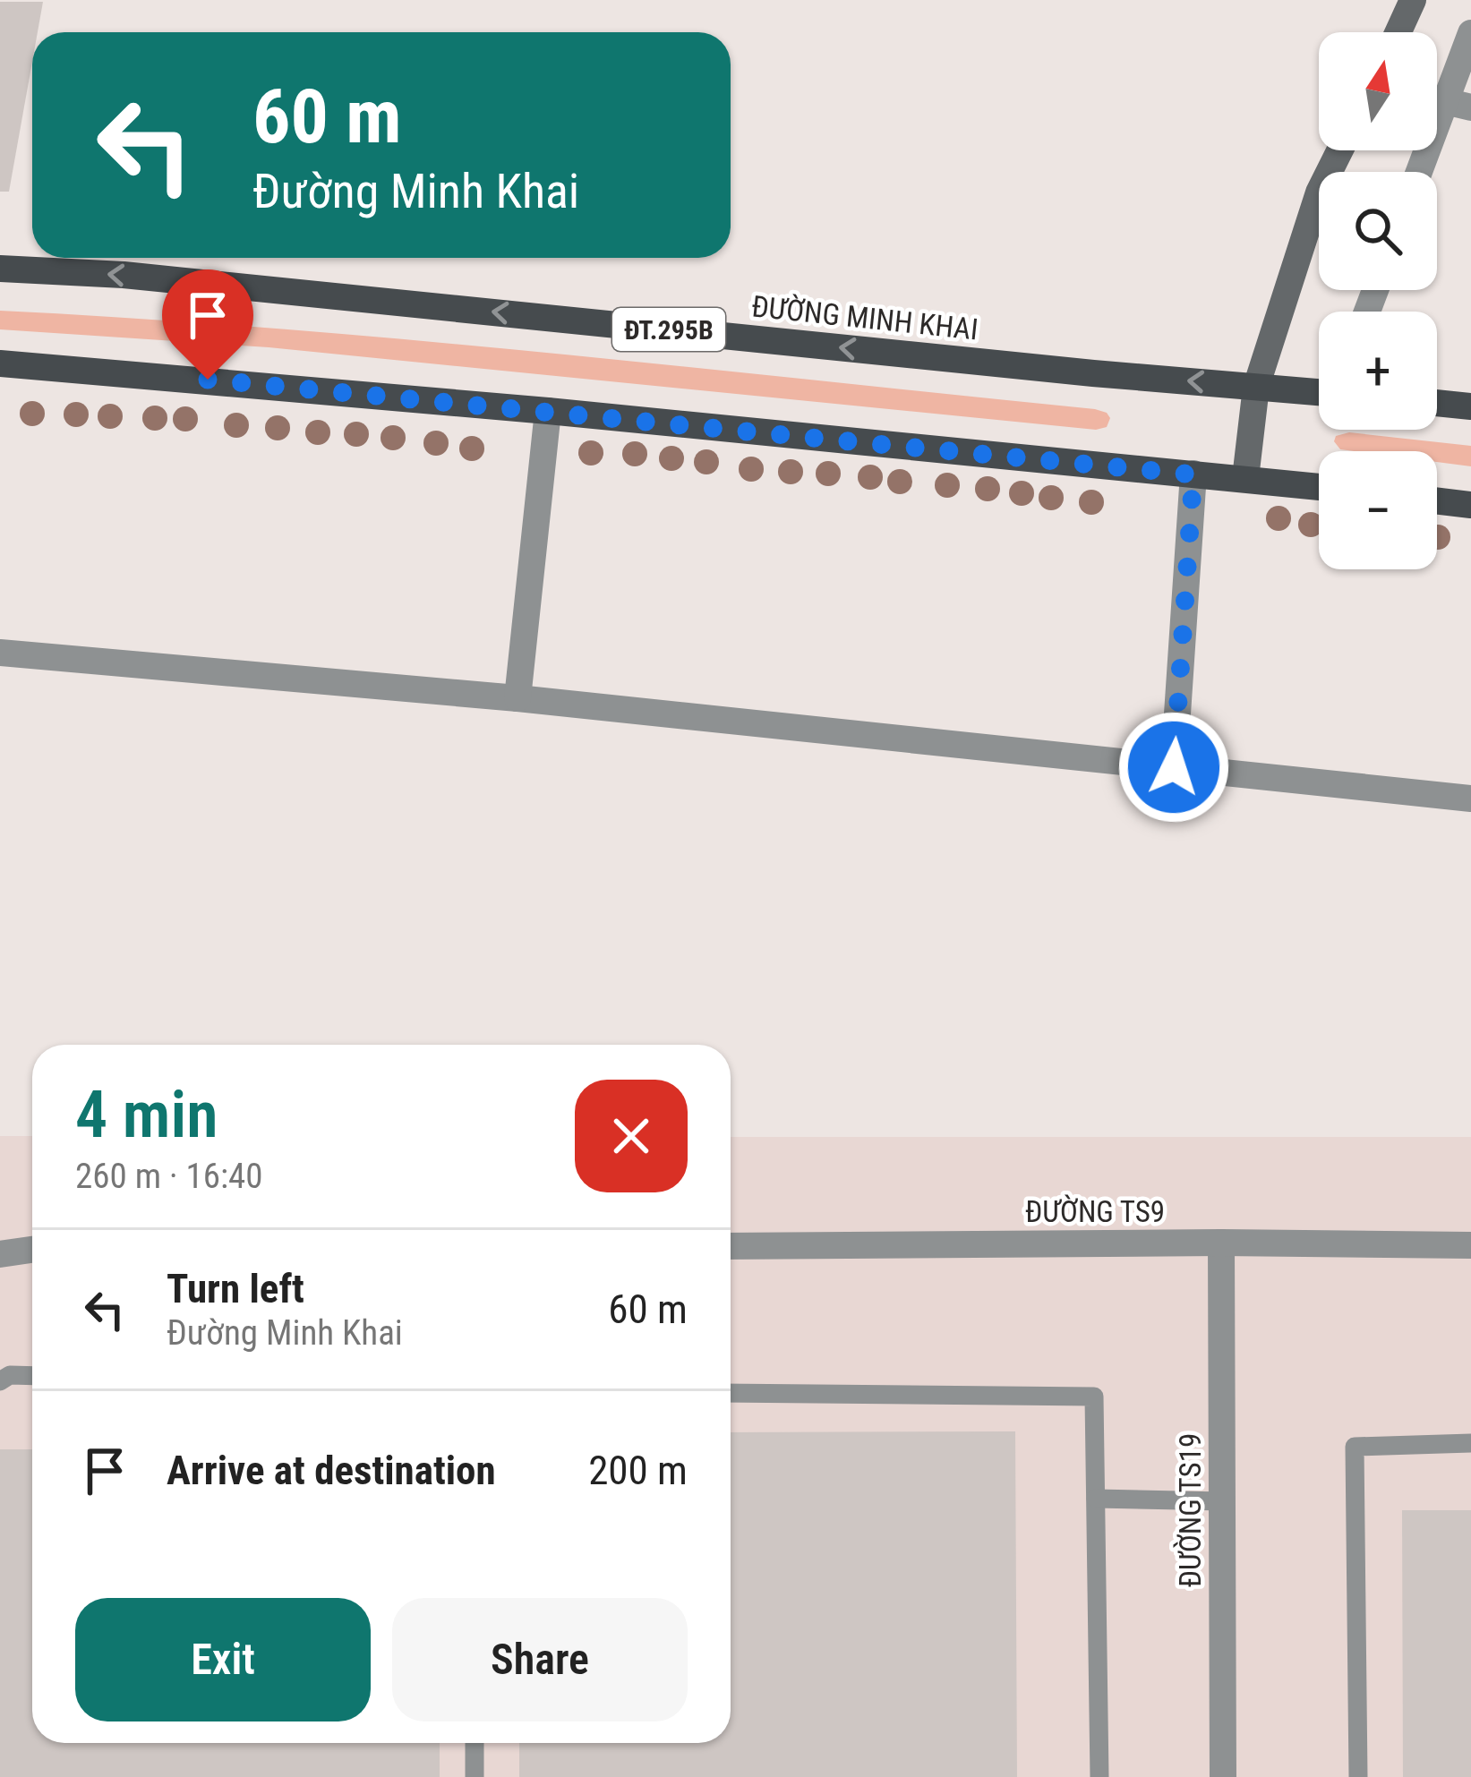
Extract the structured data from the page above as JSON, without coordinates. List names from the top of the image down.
{
  "streets": {
    "main road": ["ĐƯỜNG MINH KHAI", "ĐT.295B"],
    "street": ["ĐƯỜNG TS9", "ĐƯỜNG TS19"]
  },
  "crossings": [
    ["ĐƯỜNG TS9", "ĐƯỜNG TS19"]
  ],
  "north": "top",
  "page": {
    "map_buttons": ["+", "−"],
    "turn": ["60 m", "Đường Minh Khai"],
    "heading": ["4 min", "260 m · 16:40"],
    "list": [
      {
        "name": "Turn left",
        "note": "Đường Minh Khai",
        "value": "60 m"
      },
      {
        "name": "Arrive at destination",
        "value": "200 m"
      }
    ],
    "buttons": ["Exit", "Share"]
  }
}
